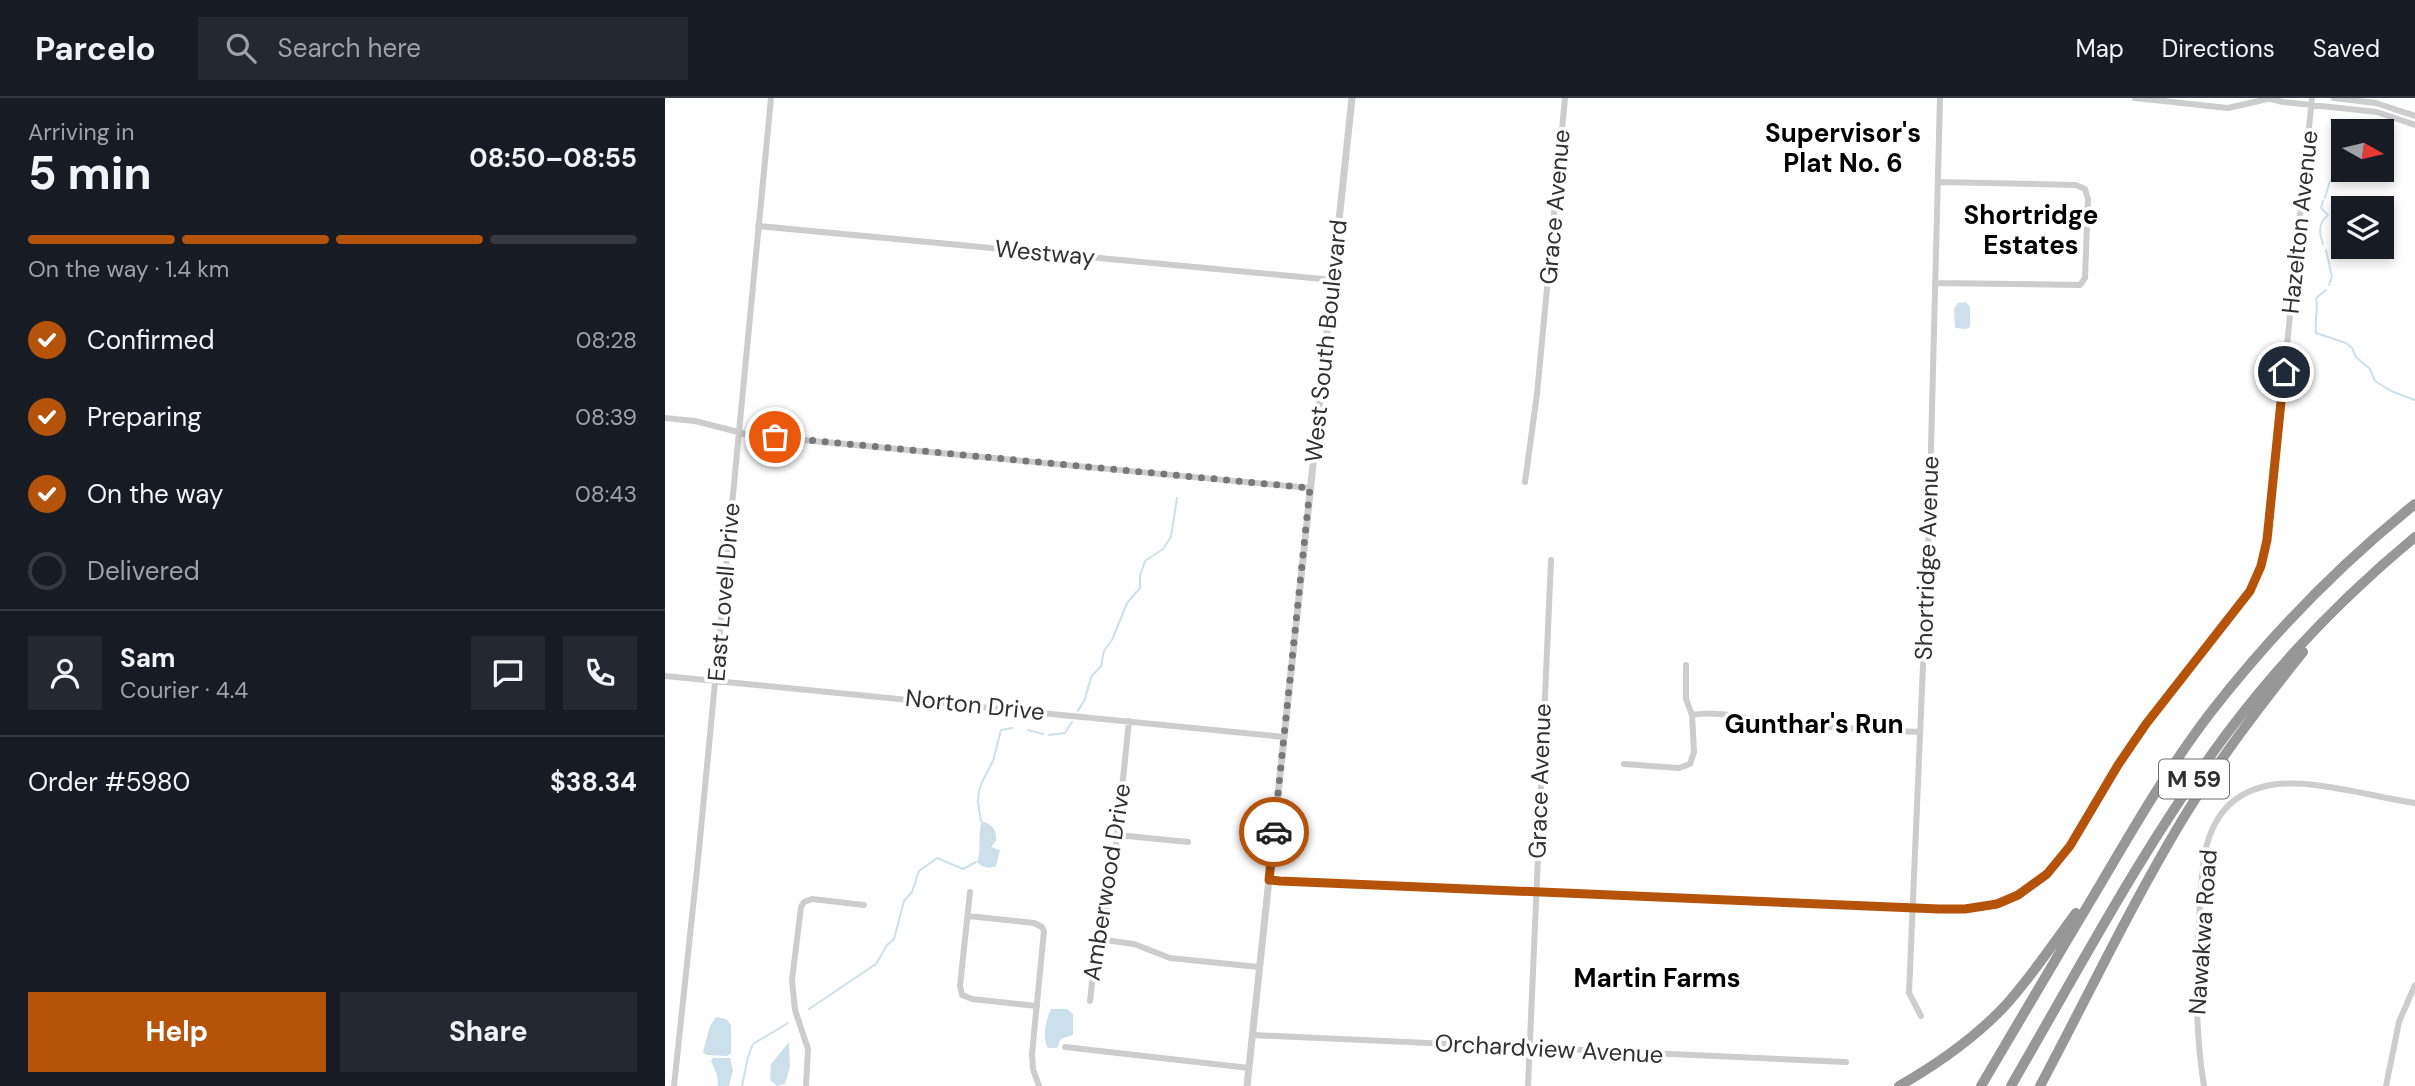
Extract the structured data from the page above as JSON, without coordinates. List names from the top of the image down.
{
  "streets": {
    "highway": ["M 59"],
    "street": [
      "Grace Avenue",
      "Hazelton Avenue",
      "Westway",
      "West South Boulevard",
      "Shortridge Avenue",
      "East Lovell Drive",
      "Norton Drive",
      "Amberwood Drive",
      "Nawakwa Road",
      "Orchardview Avenue"
    ]
  },
  "crossings": [
    ["Grace Avenue", "Hazelton Avenue"],
    ["Grace Avenue", "Orchardview Avenue"],
    ["Hazelton Avenue", "West South Boulevard"],
    ["Hazelton Avenue", "Shortridge Avenue"],
    ["Westway", "West South Boulevard"],
    ["Westway", "East Lovell Drive"],
    ["West South Boulevard", "Norton Drive"],
    ["West South Boulevard", "Orchardview Avenue"],
    ["East Lovell Drive", "Norton Drive"],
    ["Norton Drive", "Amberwood Drive"]
  ],
  "districts": [
    "Supervisor's Plat No. 6",
    "Shortridge Estates",
    "Gunthar's Run",
    "Martin Farms"
  ],
  "north": "right",
  "page": {
    "header": "Parcelo",
    "search": "Search here",
    "nav": ["Map", "Directions", "Saved"],
    "heading": ["5 min", "Arriving in", "08:50–08:55"],
    "panel": [
      "Sam",
      "Courier · 4.4",
      "Order #5980",
      "$38.34"
    ],
    "bar": "On the way · 1.4 km",
    "list": [
      ["Confirmed", "08:28"],
      ["Preparing", "08:39"],
      ["On the way", "08:43"],
      "Delivered"
    ],
    "buttons": ["Help", "Share"]
  }
}
